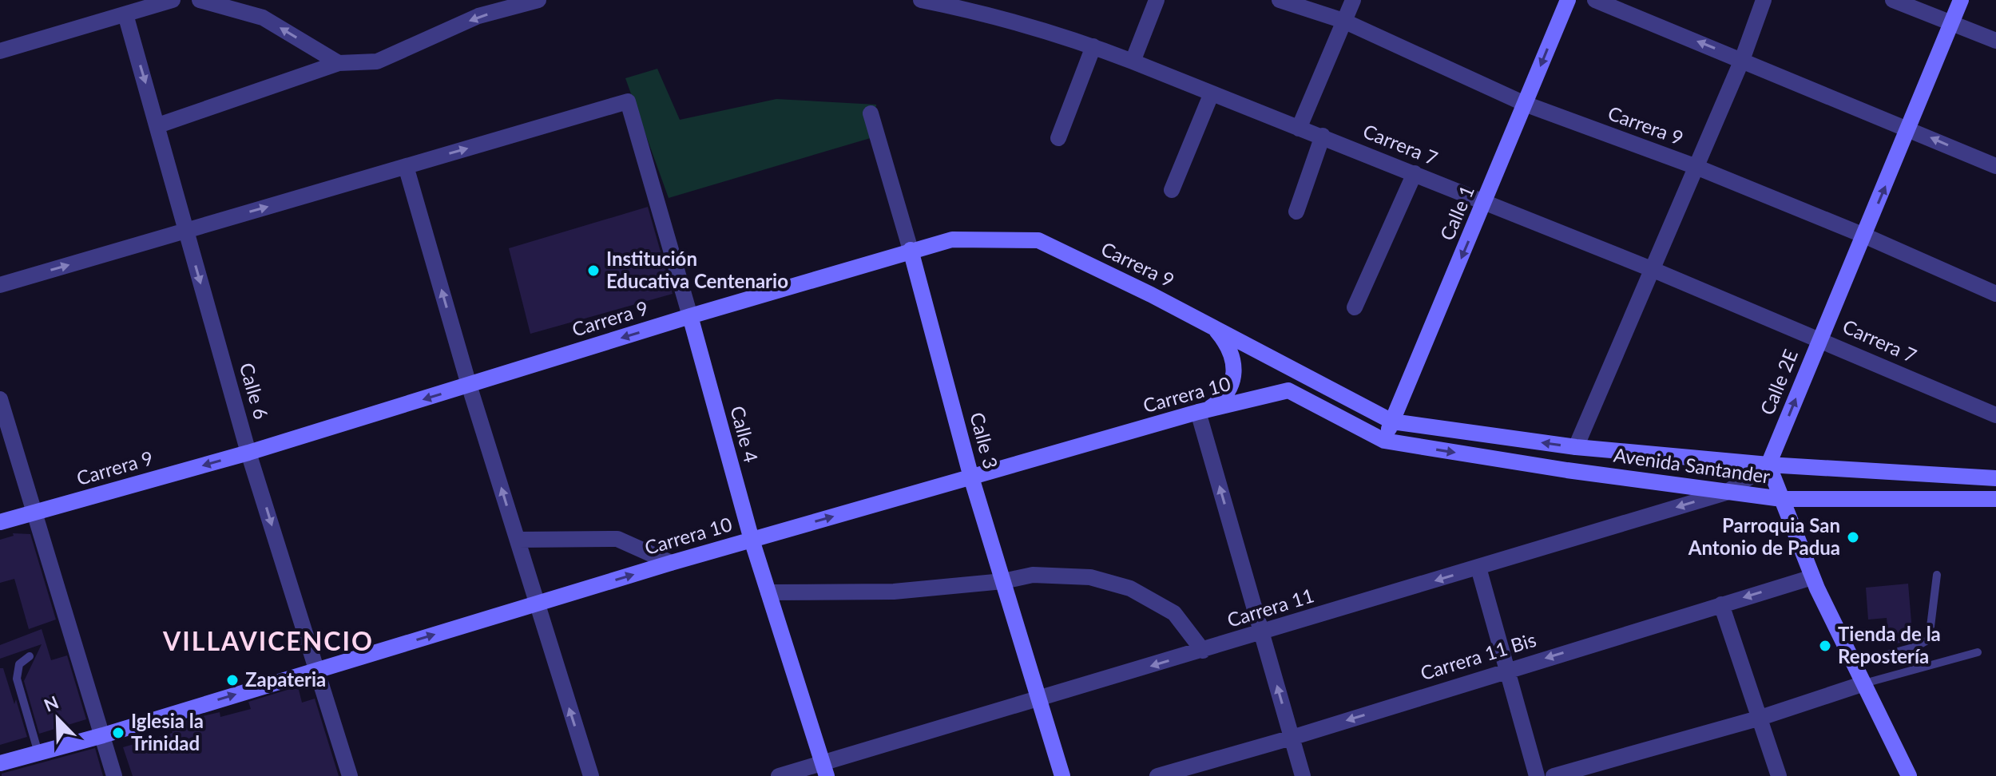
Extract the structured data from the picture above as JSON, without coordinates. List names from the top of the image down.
{
  "streets": {
    "main road": [
      "Carrera 9",
      "Calle 1",
      "Calle 2E",
      "Carrera 10",
      "Calle 4",
      "Calle 3",
      "Avenida Santander"
    ],
    "street": [
      "Carrera 7",
      "Calle 6",
      "Carrera 11",
      "Carrera 11 Bis"
    ]
  },
  "crossings": [
    ["Carrera 9", "Calle 1"],
    ["Carrera 9", "Calle 2E"],
    ["Carrera 9", "Calle 6"],
    ["Carrera 9", "Calle 4"],
    ["Carrera 9", "Calle 3"],
    ["Carrera 9", "Avenida Santander"],
    ["Carrera 7", "Calle 1"],
    ["Carrera 7", "Calle 2E"],
    ["Calle 1", "Carrera 10"],
    ["Calle 1", "Avenida Santander"],
    ["Calle 2E", "Avenida Santander"],
    ["Calle 2E", "Carrera 11"],
    ["Calle 6", "Carrera 10"],
    ["Carrera 10", "Calle 4"],
    ["Carrera 10", "Calle 3"],
    ["Carrera 10", "Avenida Santander"],
    ["Calle 4", "Carrera 11"],
    ["Calle 3", "Carrera 11"],
    ["Avenida Santander", "Carrera 11"]
  ],
  "one_way": [
    "Calle 1",
    "Calle 2E",
    "Calle 6",
    "Carrera 10",
    "Carrera 11"
  ],
  "districts": ["VILLAVICENCIO"],
  "places": [
    "Institución Educativa Centenario",
    "Parroquia San Antonio de Padua",
    "Tienda de la Repostería",
    "Zapateria",
    "Iglesia la Trinidad"
  ],
  "north": "top left"
}
